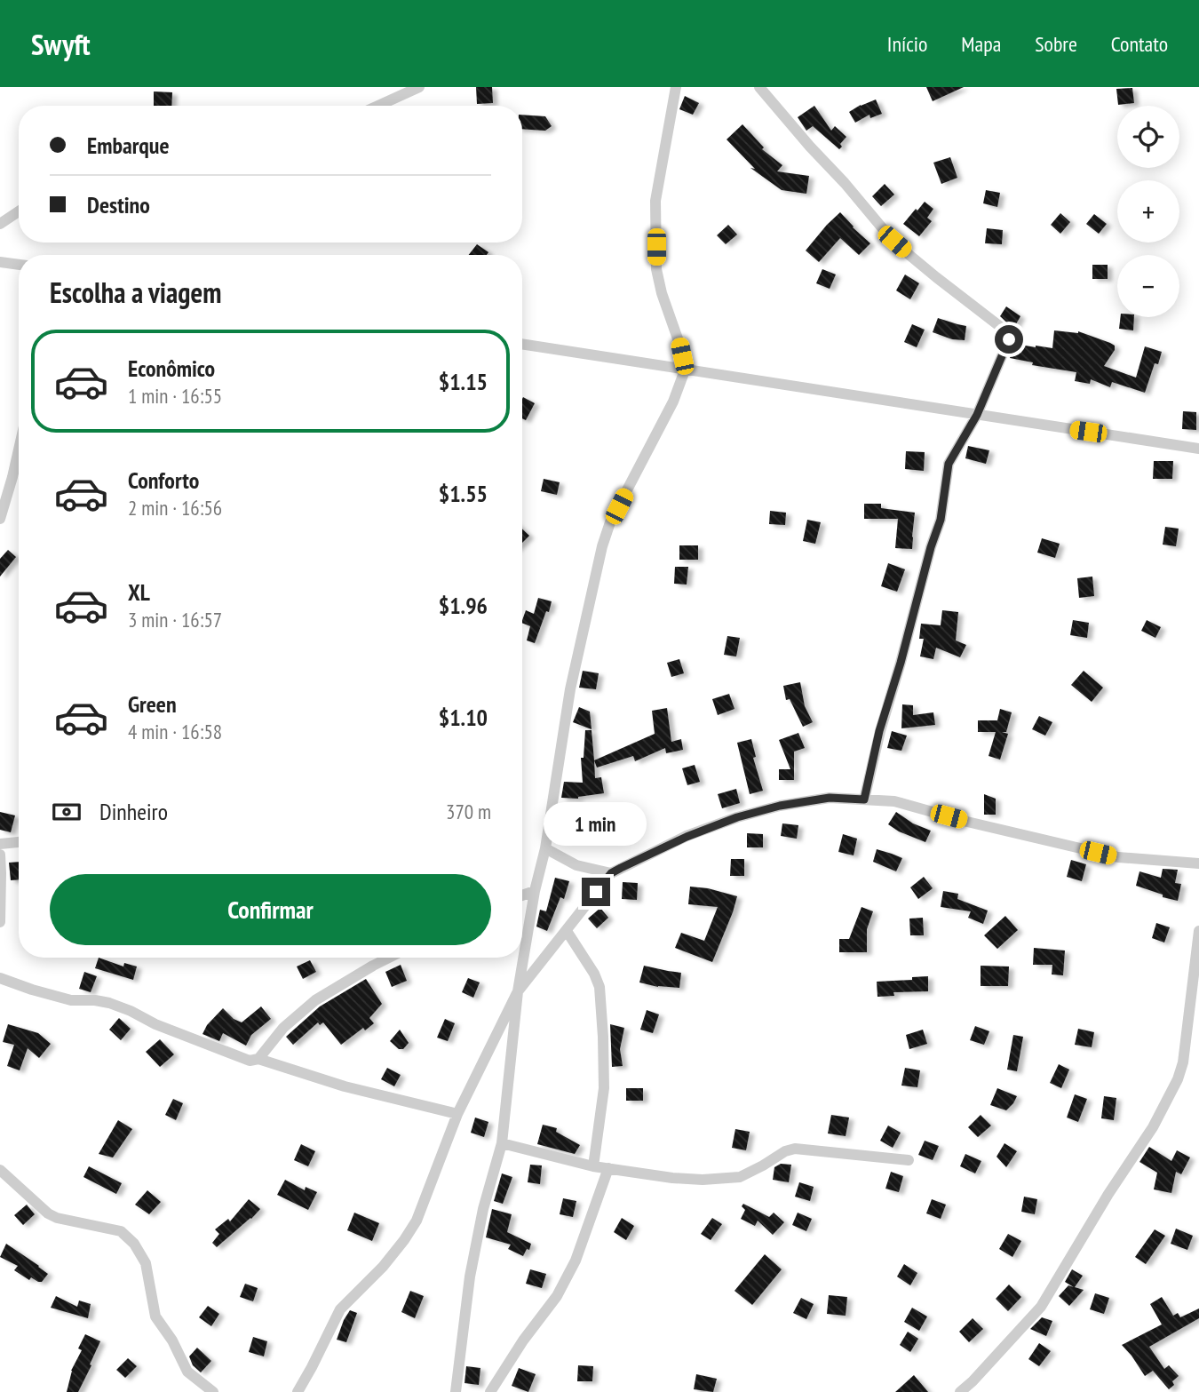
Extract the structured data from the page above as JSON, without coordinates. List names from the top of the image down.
{
  "page": {
    "header": "Swyft",
    "nav": [
      "Início",
      "Mapa",
      "Sobre",
      "Contato"
    ],
    "map_buttons": ["+", "−"],
    "banner": ["Embarque", "Destino"],
    "heading": "Escolha a viagem",
    "list": [
      {
        "name": "Econômico",
        "note": "1 min · 16:55",
        "value": "$1.15"
      },
      {
        "name": "Conforto",
        "note": "2 min · 16:56",
        "value": "$1.55"
      },
      {
        "name": "XL",
        "note": "3 min · 16:57",
        "value": "$1.96"
      },
      {
        "name": "Green",
        "note": "4 min · 16:58",
        "value": "$1.10"
      }
    ],
    "pay": ["Dinheiro", "370 m"],
    "bubble": "1 min",
    "buttons": "Confirmar"
  }
}
